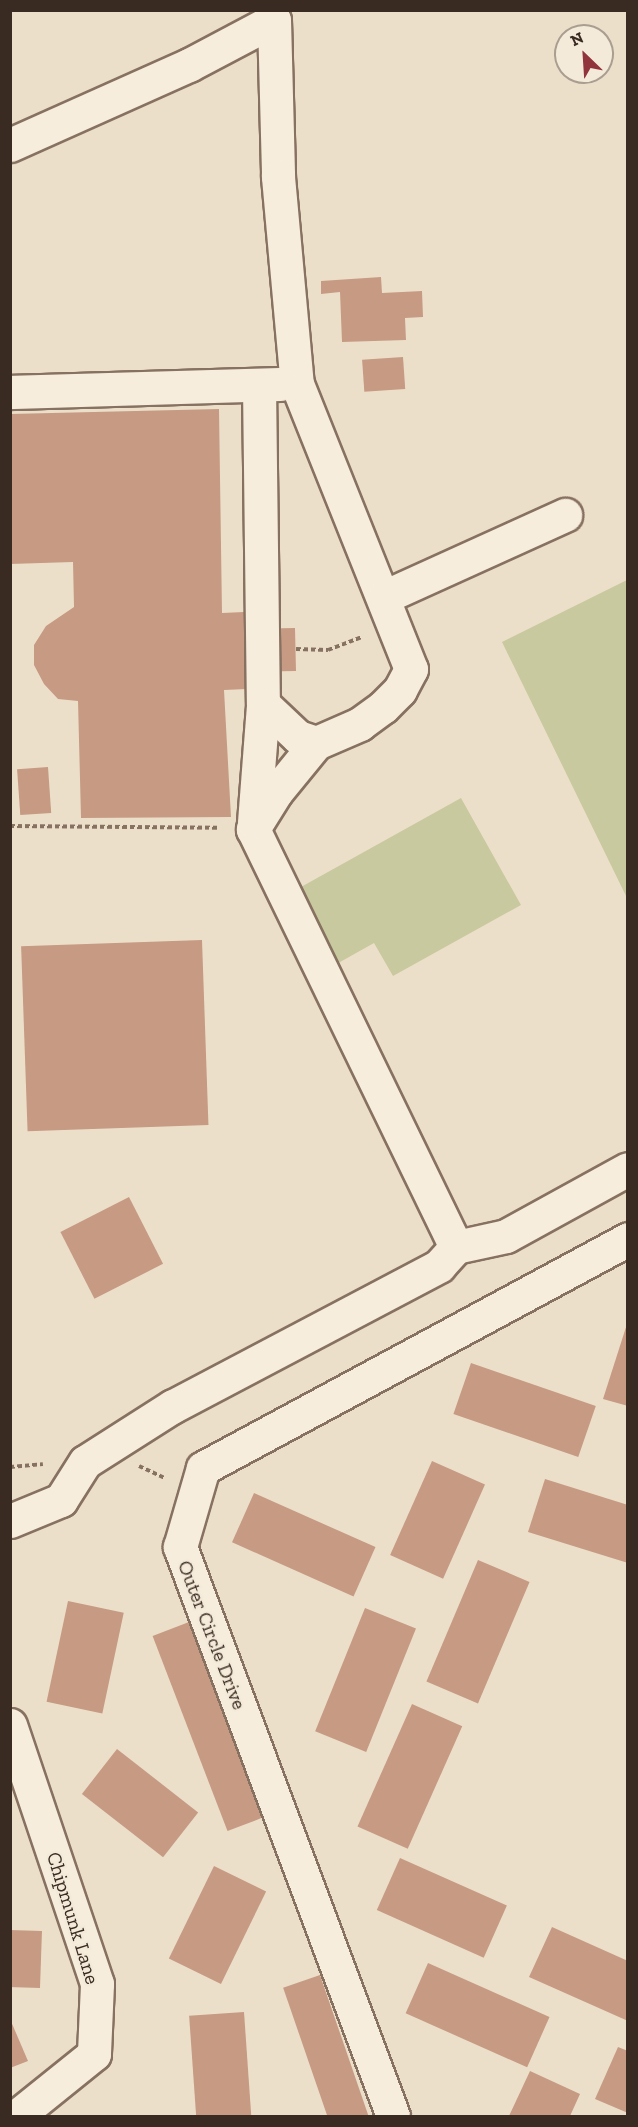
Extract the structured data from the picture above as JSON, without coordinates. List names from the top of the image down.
{
  "streets": {
    "street": ["Outer Circle Drive", "Chipmunk Lane"]
  },
  "north": "top left"
}
